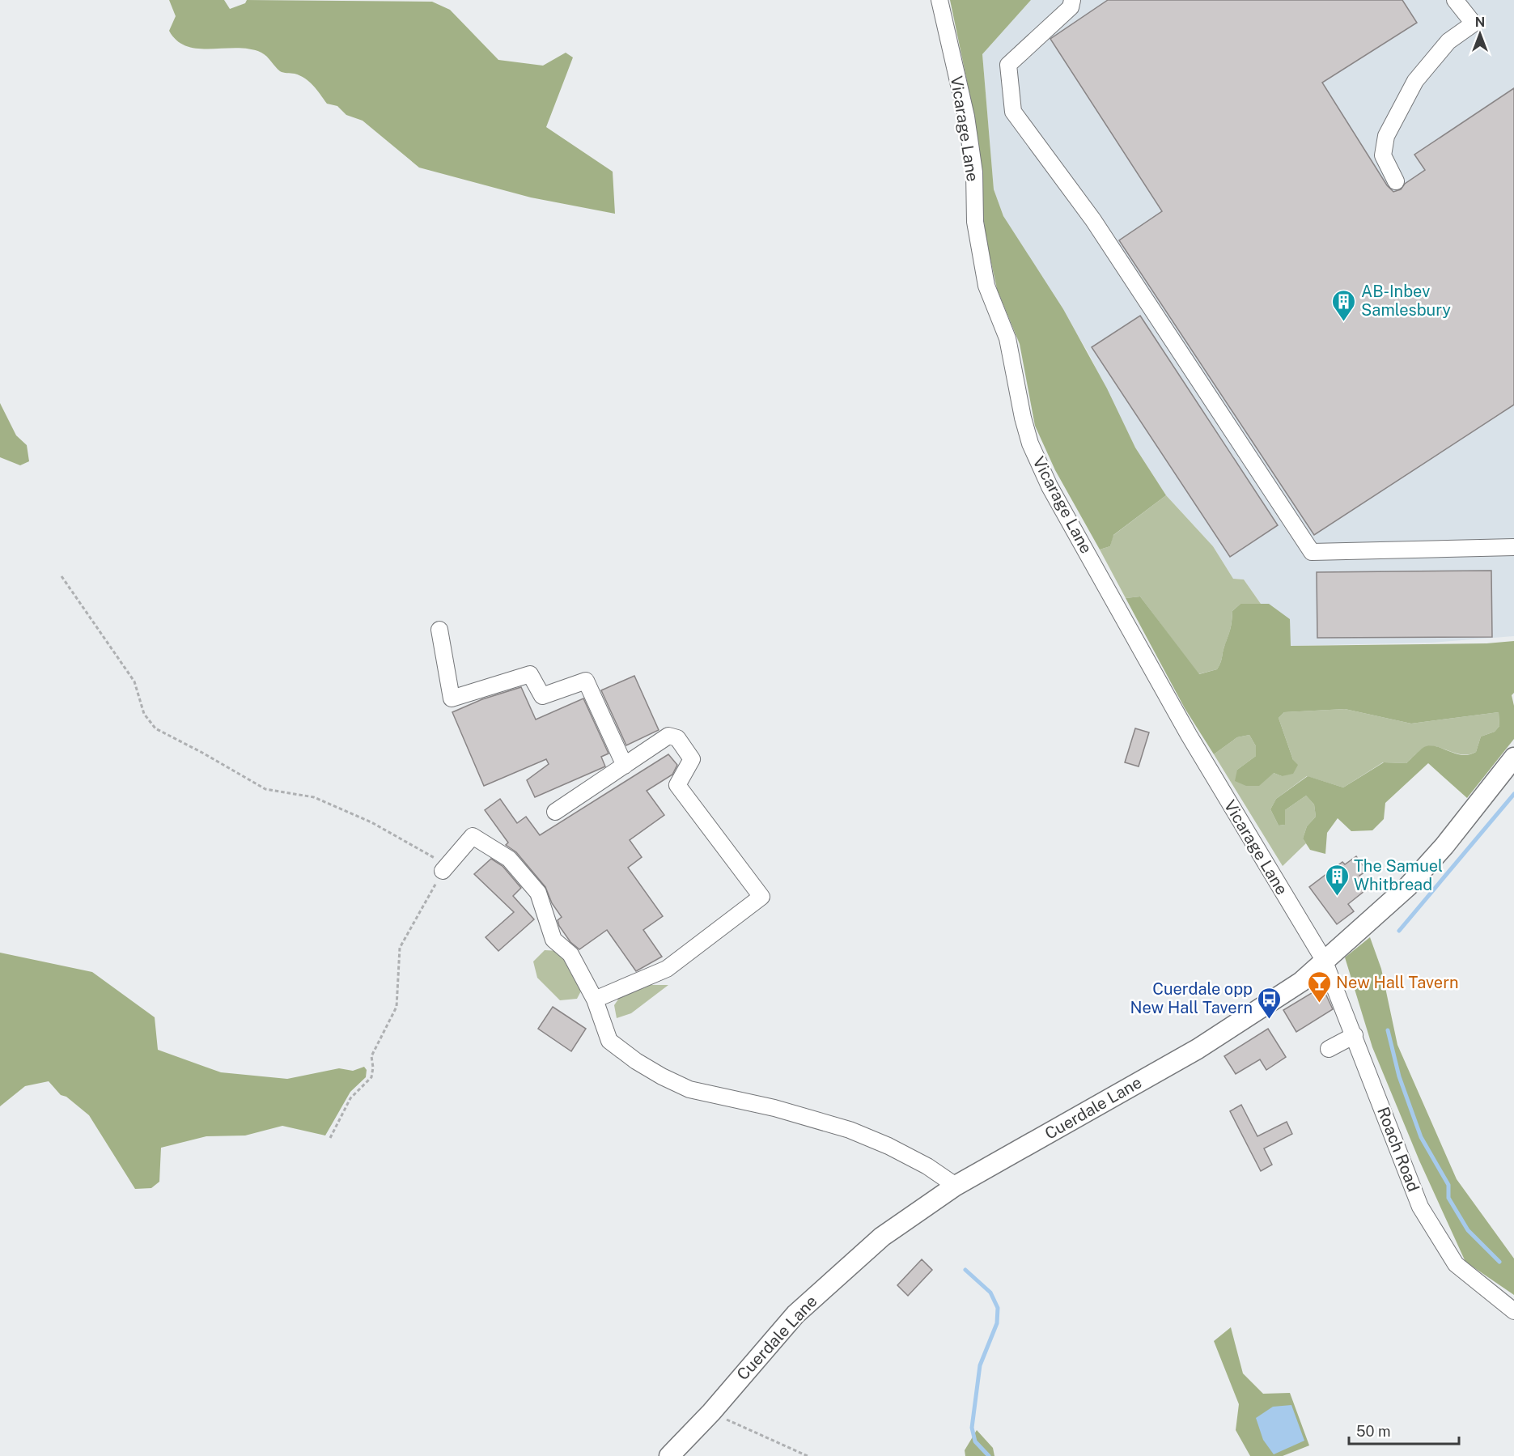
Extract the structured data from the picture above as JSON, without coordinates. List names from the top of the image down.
{
  "streets": {
    "main road": ["Cuerdale Lane"],
    "street": ["Vicarage Lane", "Roach Road"]
  },
  "crossings": [
    ["Vicarage Lane", "Cuerdale Lane"],
    ["Vicarage Lane", "Roach Road"],
    ["Cuerdale Lane", "Roach Road"]
  ],
  "places": {
    "building": ["AB-Inbev Samlesbury", "The Samuel Whitbread"],
    "bar": ["New Hall Tavern"],
    "bus stop": ["Cuerdale opp New Hall Tavern"]
  },
  "scale_bar": "50 m",
  "north": "top"
}
